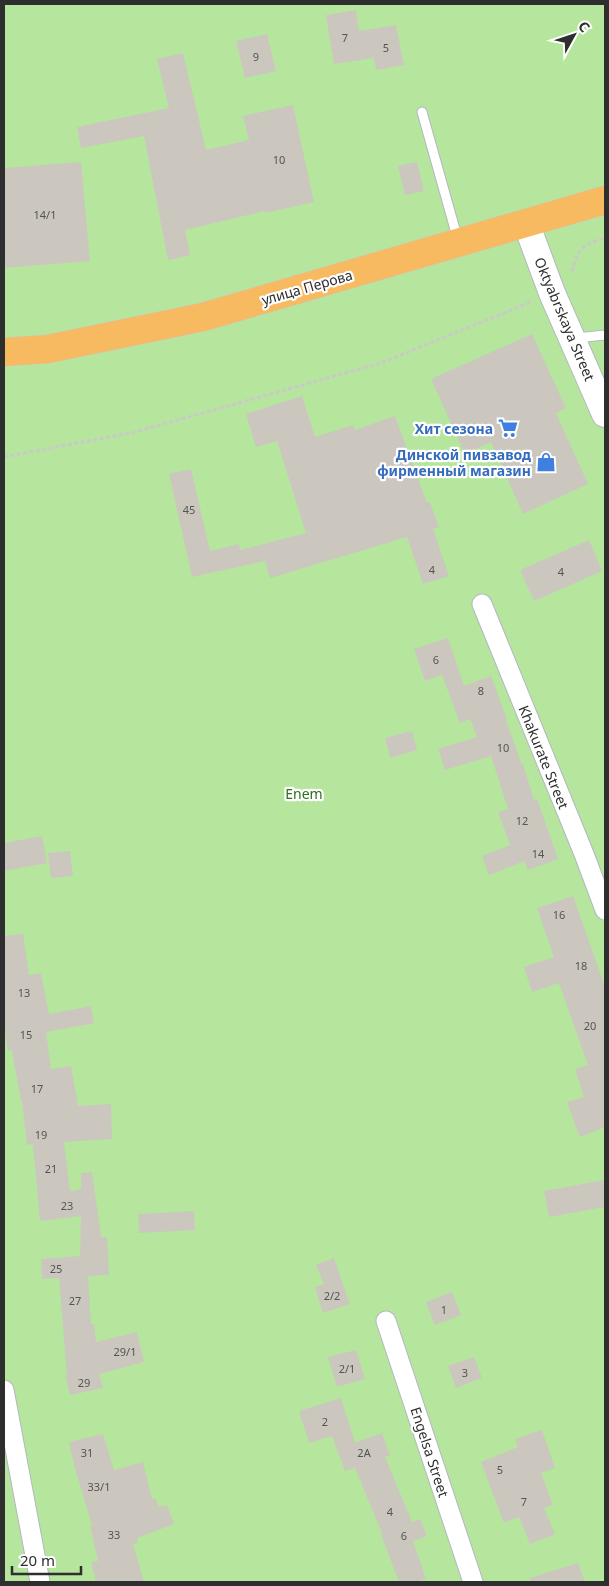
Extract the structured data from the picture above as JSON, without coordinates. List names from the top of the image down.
{
  "streets": {
    "highway": ["улица Перова"],
    "main road": ["Oktyabrskaya Street"],
    "street": ["Khakurate Street", "Engelsa Street"]
  },
  "crossings": [
    ["улица Перова", "Oktyabrskaya Street"]
  ],
  "parks": ["Enem"],
  "places": {
    "supermarket": ["Хит сезона"],
    "shop": ["Динской пивзавод фирменный магазин"]
  },
  "house_numbers": [
    "7",
    "5",
    "9",
    "10",
    "14/1",
    "45",
    "4",
    "4",
    "6",
    "8",
    "10",
    "12",
    "14",
    "16",
    "18",
    "13",
    "20",
    "15",
    "17",
    "19",
    "21",
    "23",
    "25",
    "2/2",
    "27",
    "1",
    "29/1",
    "2/1",
    "3",
    "29",
    "2",
    "31",
    "2А",
    "5",
    "33/1",
    "7",
    "4",
    "33",
    "6"
  ],
  "scale_bar": "20 m",
  "north": "top right"
}
